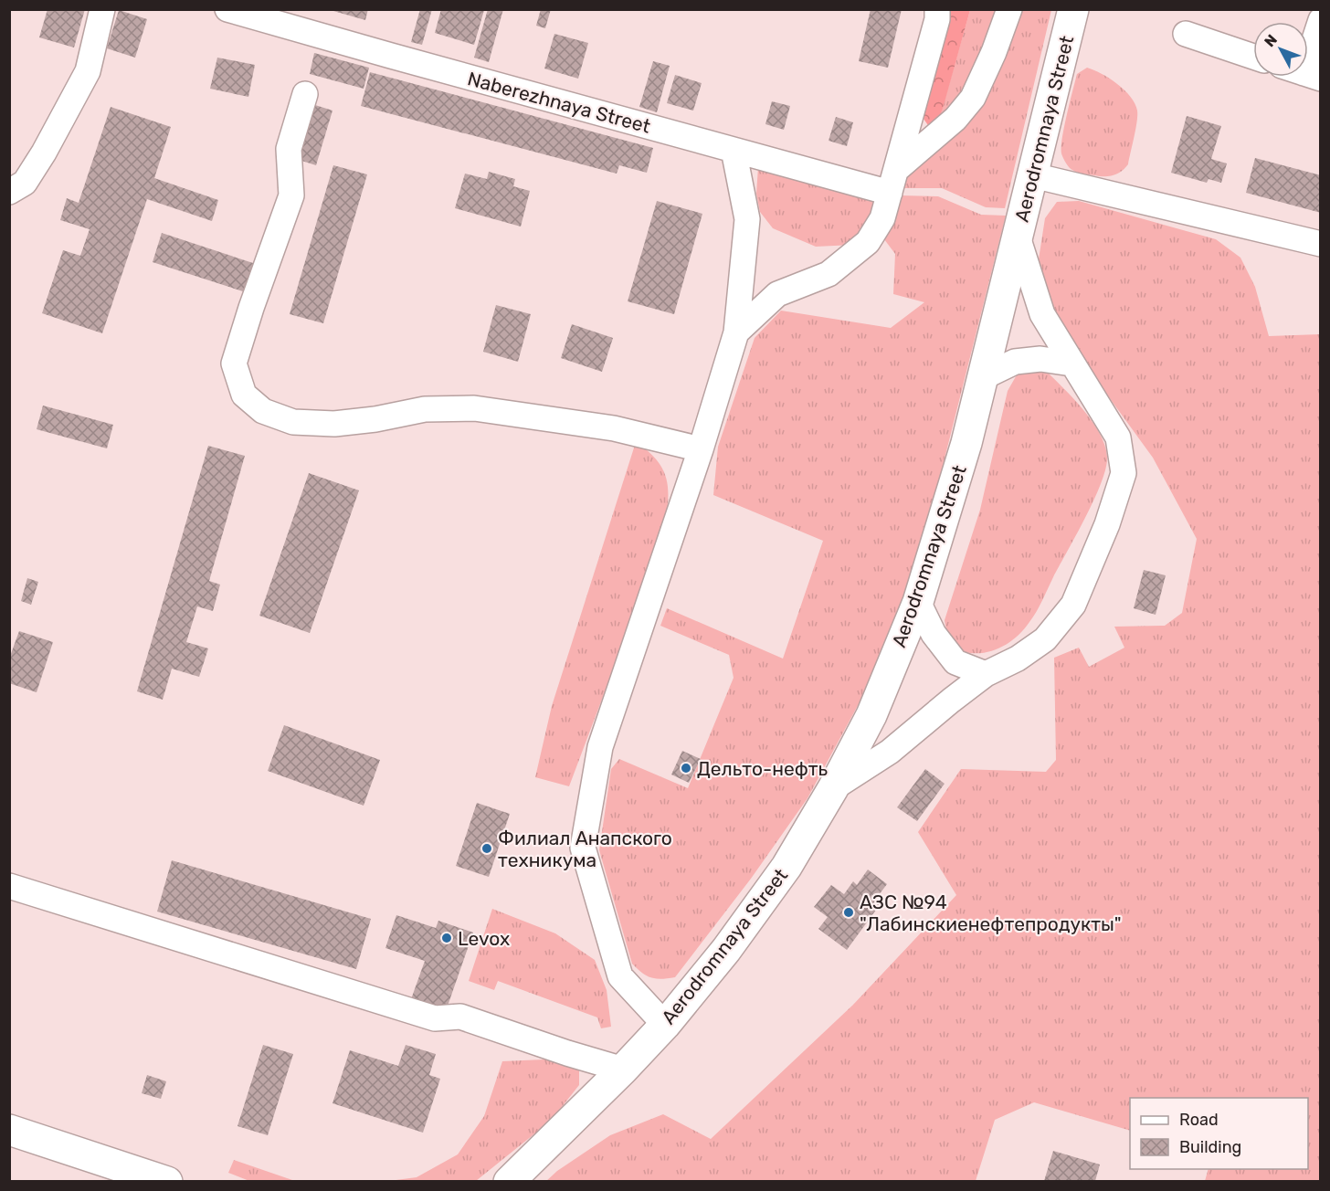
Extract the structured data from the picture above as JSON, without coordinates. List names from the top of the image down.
{
  "streets": {
    "main road": ["Aerodromnaya Street"],
    "street": ["Naberezhnaya Street"]
  },
  "places": [
    "Дельто-нефть",
    "Филиал Анапского техникума",
    "АЗС №94 \"Лабинскиенефтепродукты\"",
    "Levox"
  ],
  "legend": ["Road", "Building"],
  "north": "top left"
}
